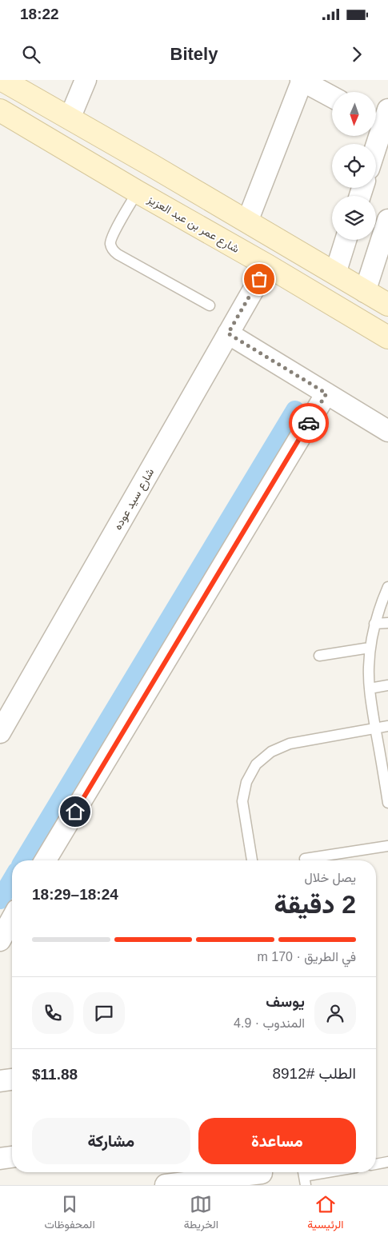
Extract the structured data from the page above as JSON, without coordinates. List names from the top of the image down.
{
  "streets": {
    "main road": ["شارع عمر بن عبد العزيز"],
    "street": ["شارع سيد عوده"]
  },
  "crossings": [
    ["شارع عمر بن عبد العزيز", "شارع سيد عوده"]
  ],
  "north": "bottom",
  "page": {
    "status": "18:22",
    "header": "Bitely",
    "heading": ["2 دقيقة", "يصل خلال", "18:24–18:29"],
    "panel": [
      "يوسف",
      "المندوب · 4.9",
      "الطلب #8912",
      "$11.88"
    ],
    "bar": "في الطريق · 170 m",
    "buttons": ["مساعدة", "مشاركة"],
    "tabs": ["الرئيسية", "الخريطة", "المحفوظات"]
  }
}
